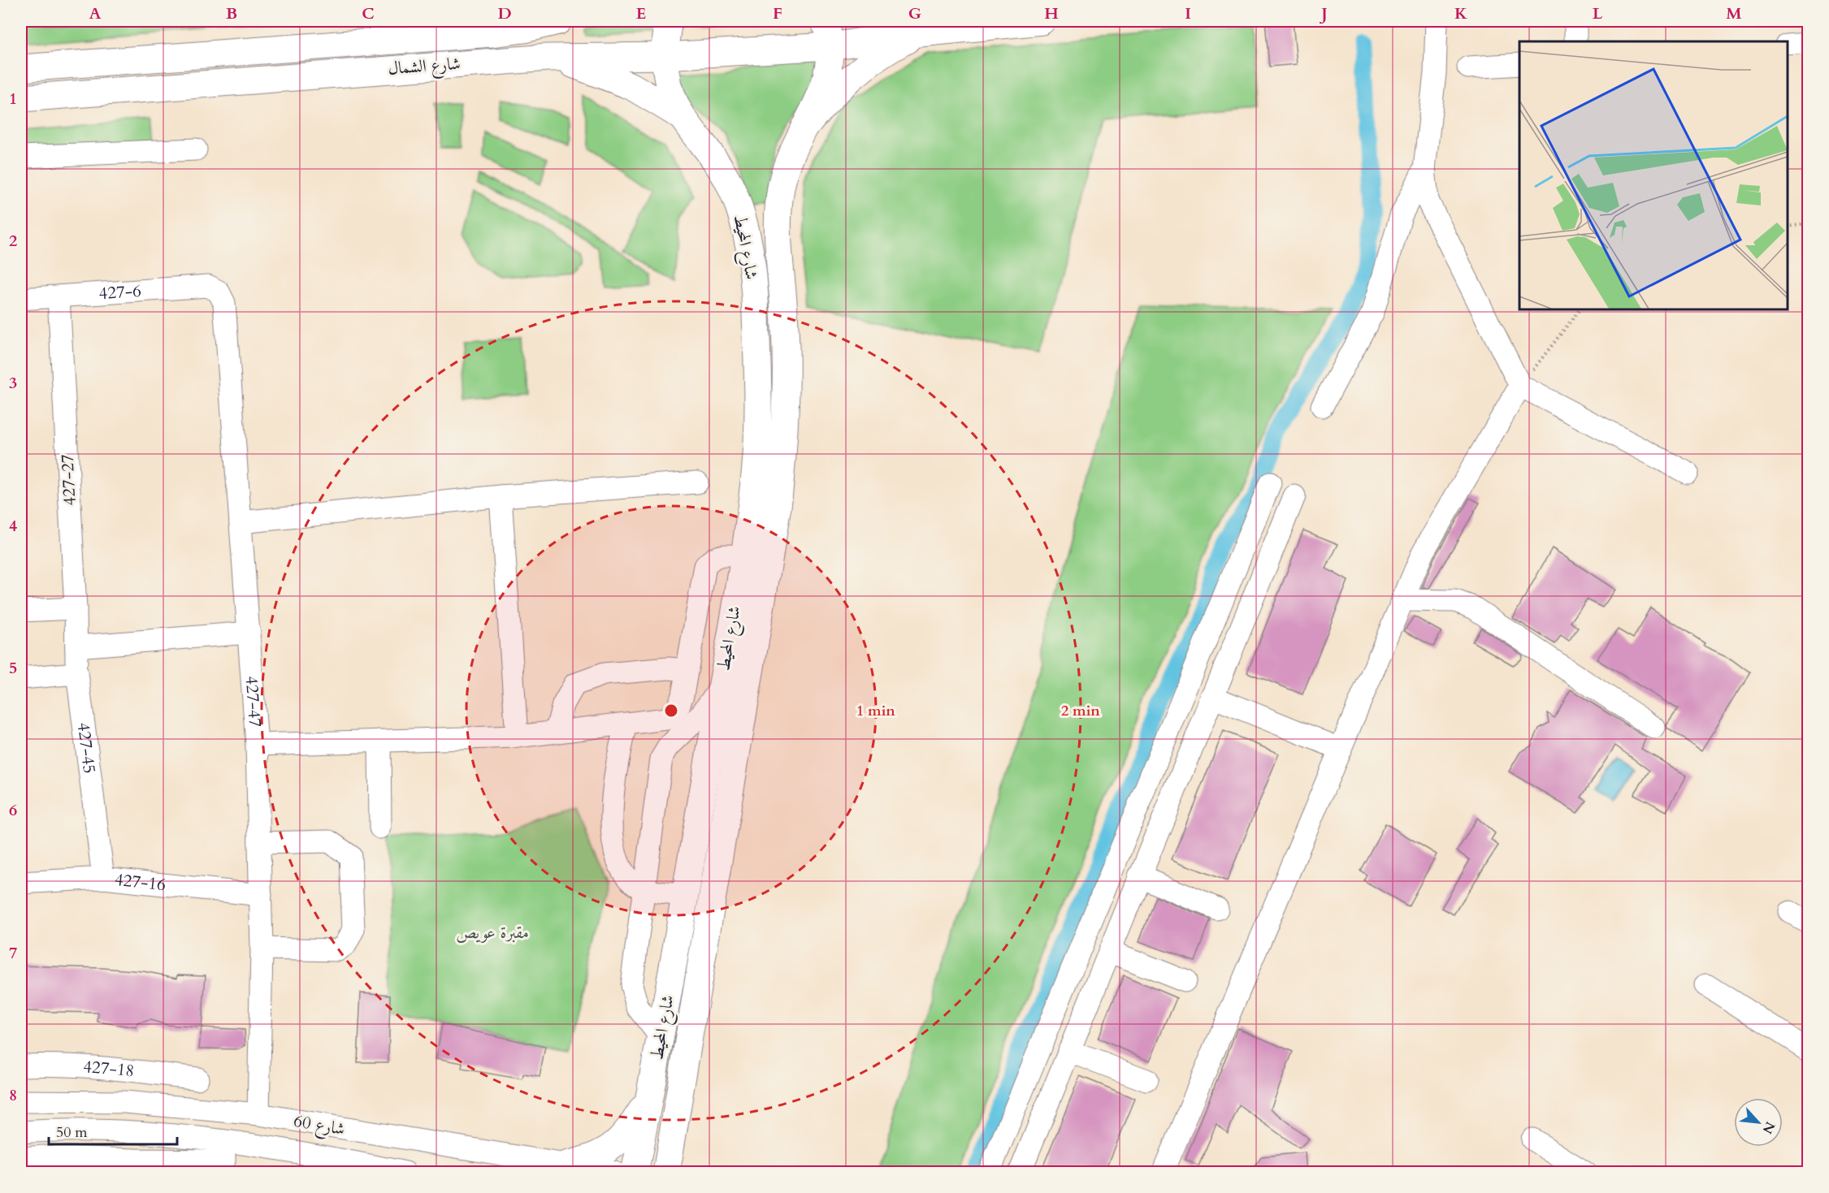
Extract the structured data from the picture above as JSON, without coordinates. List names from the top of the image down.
{
  "streets": {
    "main road": ["شارع الشمال", "شارع المحيط"],
    "street": [
      "427-6",
      "427-27",
      "427-47",
      "427-45",
      "427-16",
      "427-18",
      "شارع 60"
    ]
  },
  "crossings": [
    ["427-6", "427-27"],
    ["427-6", "427-47"],
    ["427-27", "427-45"],
    ["427-47", "427-16"],
    ["427-47", "شارع 60"],
    ["427-45", "427-16"]
  ],
  "parks": ["مقبرة عويص"],
  "scale_bar": "50 m",
  "north": "bottom right",
  "grid": {
    "columns": [
      "A",
      "B",
      "C",
      "D",
      "E",
      "F",
      "G",
      "H",
      "I",
      "J",
      "K",
      "L",
      "M"
    ],
    "rows": [
      "1",
      "2",
      "3",
      "4",
      "5",
      "6",
      "7",
      "8"
    ]
  },
  "rings": ["1 min", "2 min"]
}
